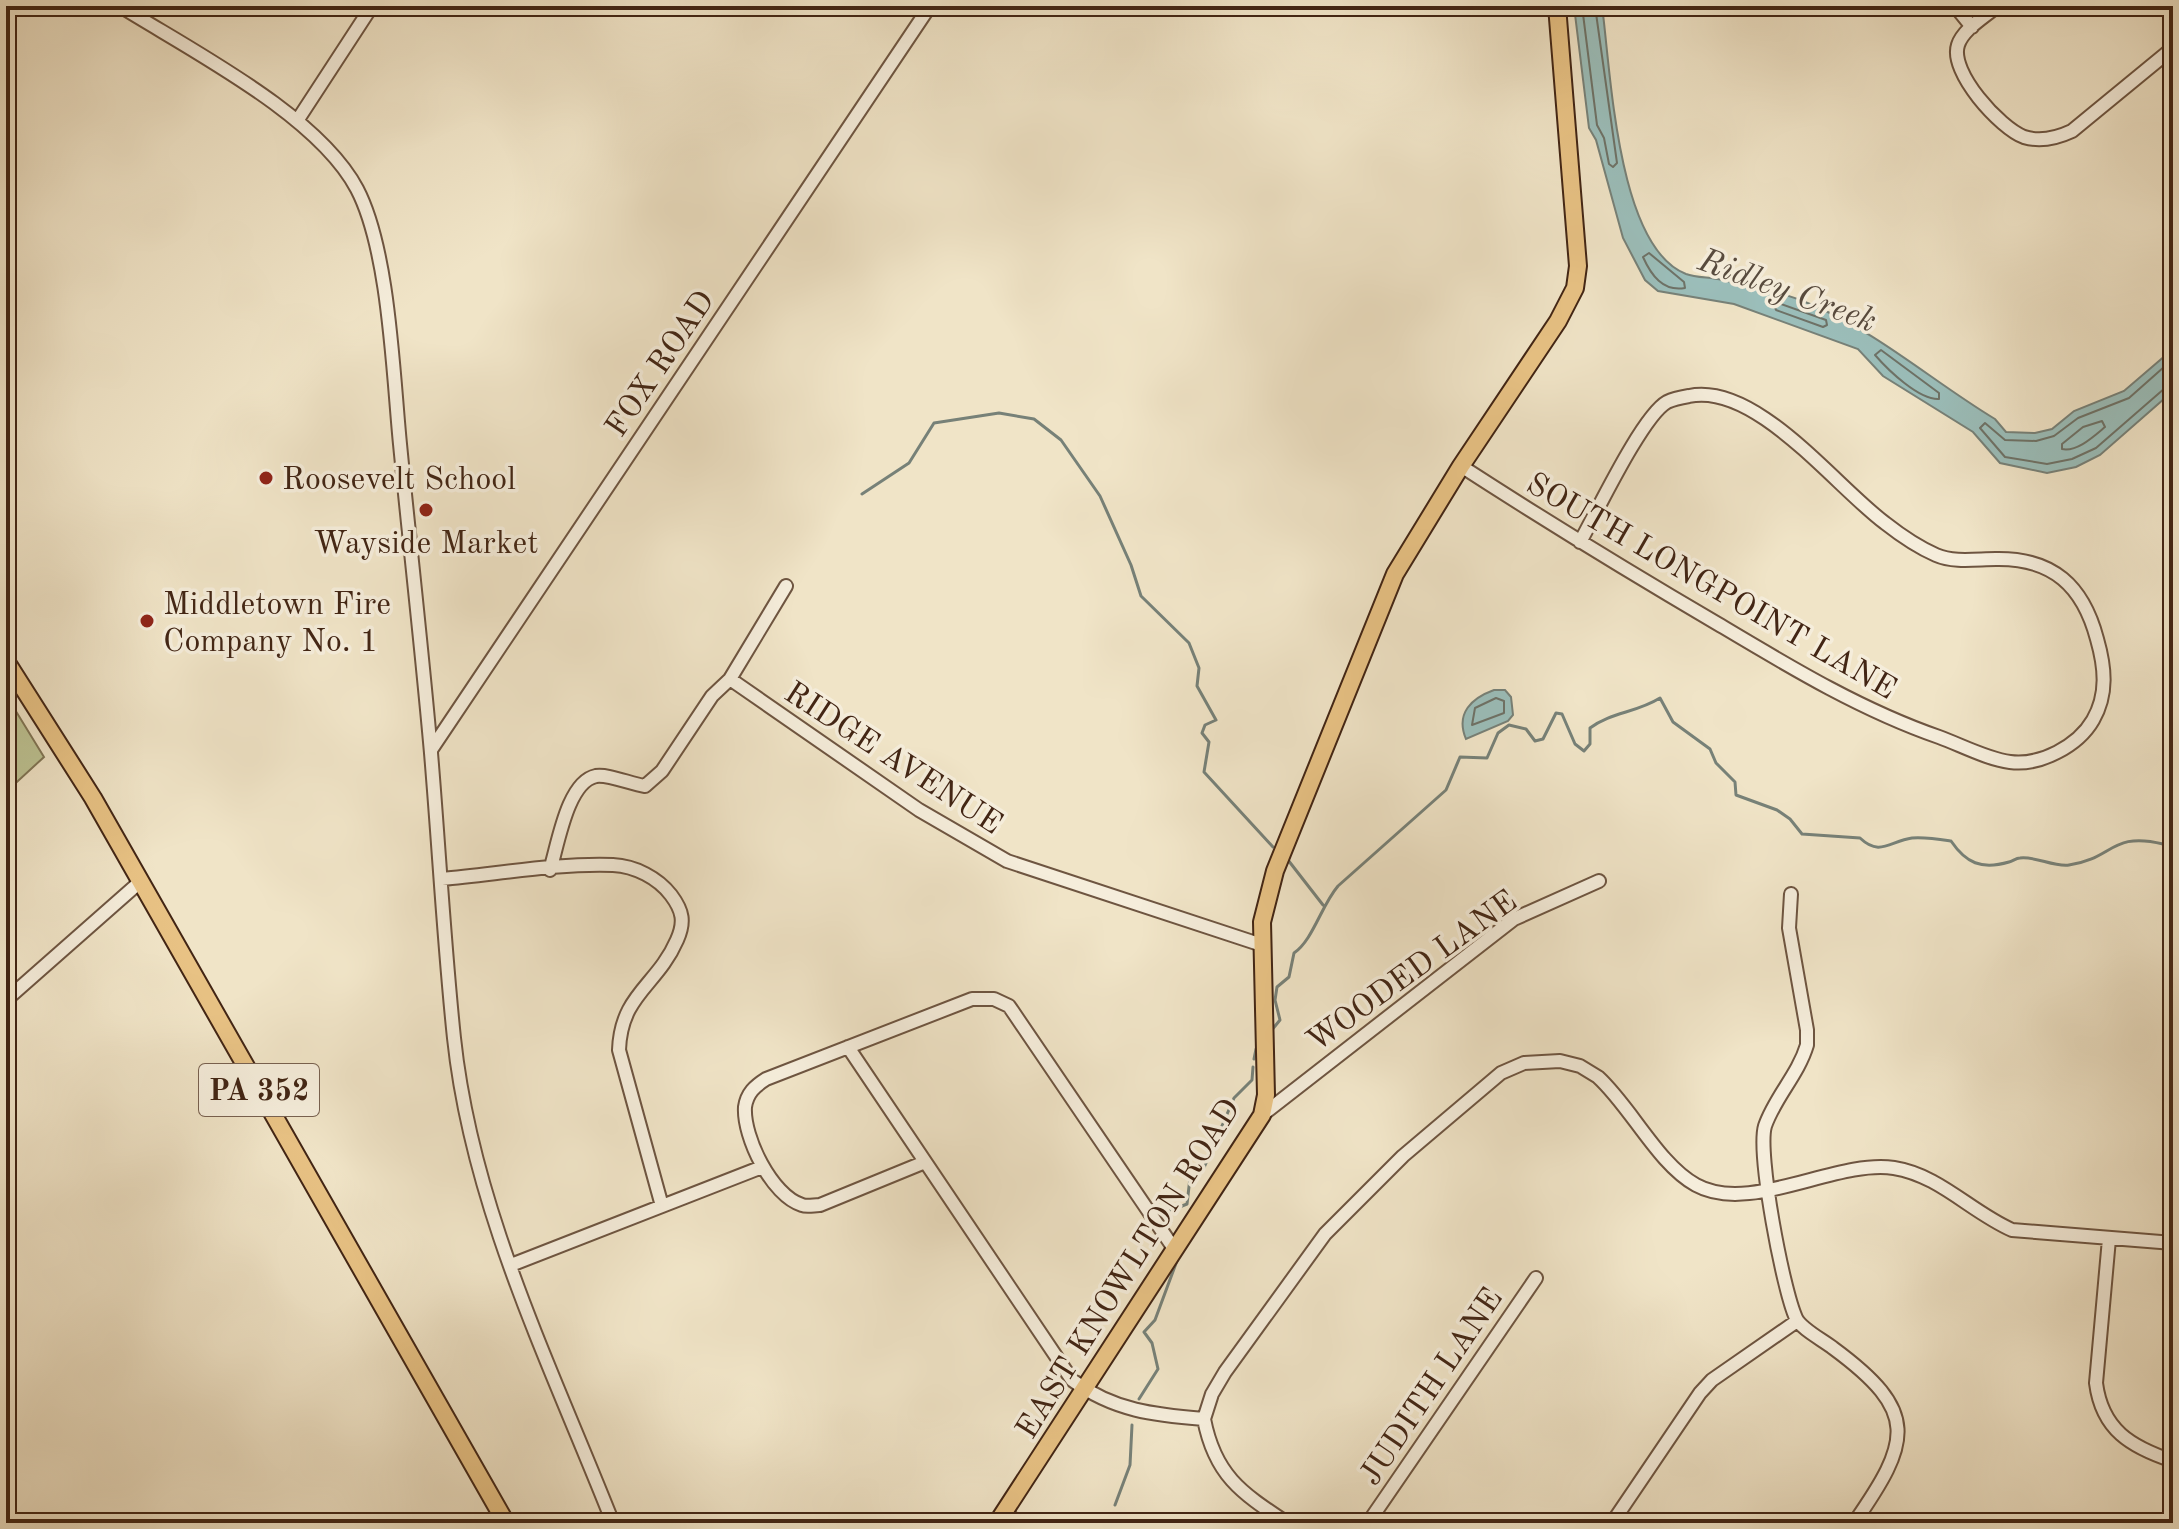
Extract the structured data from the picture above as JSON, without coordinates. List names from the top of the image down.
{
  "streets": {
    "main road": ["PA 352", "EAST KNOWLTON ROAD"],
    "street": [
      "FOX ROAD",
      "SOUTH LONGPOINT LANE",
      "RIDGE AVENUE",
      "WOODED LANE",
      "JUDITH LANE"
    ]
  },
  "crossings": [
    ["SOUTH LONGPOINT LANE", "EAST KNOWLTON ROAD"],
    ["RIDGE AVENUE", "EAST KNOWLTON ROAD"],
    ["WOODED LANE", "EAST KNOWLTON ROAD"]
  ],
  "water": ["Ridley Creek"],
  "places": ["Roosevelt School", "Wayside Market", "Middletown Fire Company No. 1"]
}
